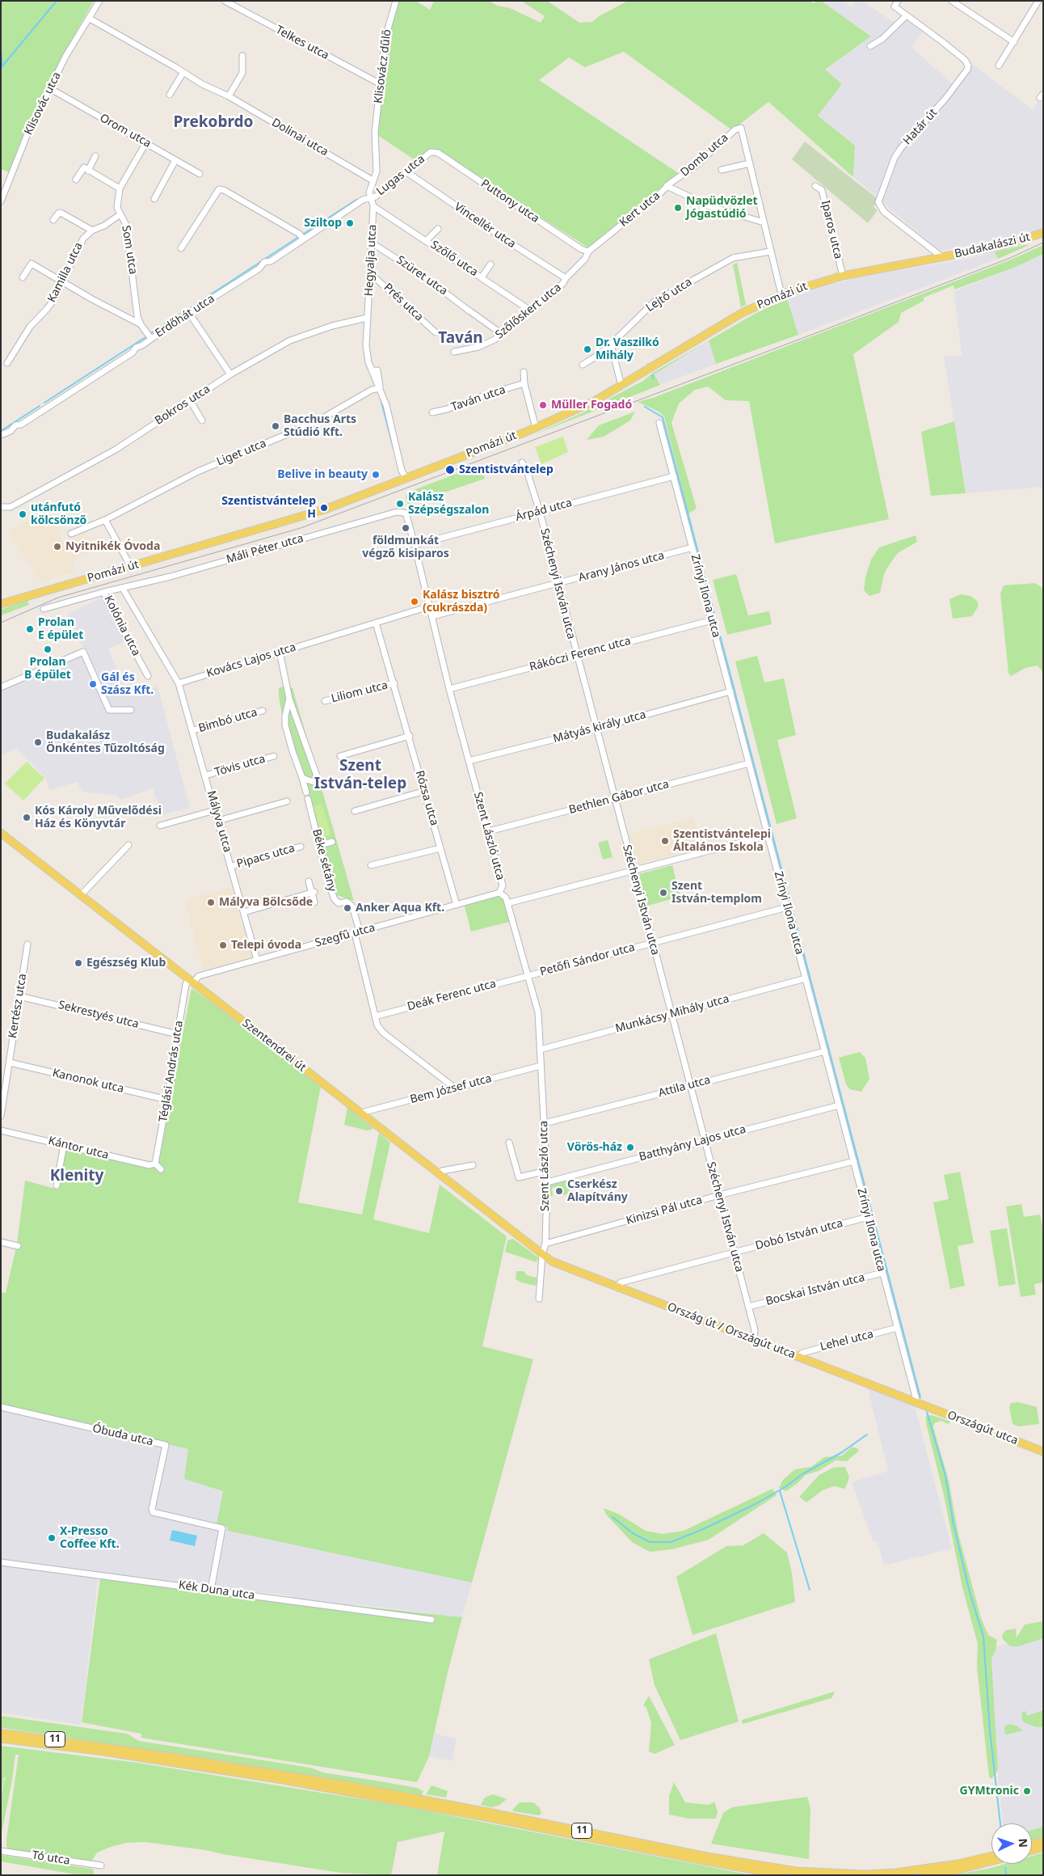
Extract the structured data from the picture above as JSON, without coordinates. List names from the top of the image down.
{
  "streets": {
    "main road": [
      "Budakalászi út",
      "Pomázi út",
      "Szentendrei út",
      "Ország út / Országút utca",
      "Országút utca",
      "11"
    ],
    "street": [
      "Telkes utca",
      "Klisovácz dűlő",
      "Klisovác utca",
      "Határ út",
      "Orom utca",
      "Dolinai utca",
      "Domb utca",
      "Lugas utca",
      "Puttony utca",
      "Kert utca",
      "Vincellér utca",
      "Iparos utca",
      "Som utca",
      "Szőlő utca",
      "Hegyalja utca",
      "Kamilla utca",
      "Szüret utca",
      "Lejtő utca",
      "Prés utca",
      "Szőlőskert utca",
      "Erdőhát utca",
      "Taván utca",
      "Bokros utca",
      "Liget utca",
      "Árpád utca",
      "Máli Péter utca",
      "Arany János utca",
      "Széchenyi István utca",
      "Zrínyi Ilona utca",
      "Kolónia utca",
      "Rákóczi Ferenc utca",
      "Kovács Lajos utca",
      "Liliom utca",
      "Bimbó utca",
      "Mátyás király utca",
      "Tövis utca",
      "Bethlen Gábor utca",
      "Rózsa utca",
      "Mályva utca",
      "Szent László utca",
      "Pipacs utca",
      "Béke sétány",
      "Szegfű utca",
      "Petőfi Sándor utca",
      "Deák Ferenc utca",
      "Kertész utca",
      "Munkácsy Mihály utca",
      "Sekrestyés utca",
      "Téglási András utca",
      "Kanonok utca",
      "Attila utca",
      "Bem József utca",
      "Batthyány Lajos utca",
      "Kántor utca",
      "Kinizsi Pál utca",
      "Dobó István utca",
      "Bocskai István utca",
      "Lehel utca",
      "Óbuda utca",
      "Kék Duna utca",
      "Tó utca"
    ]
  },
  "crossings": [
    ["Telkes utca", "Klisovácz dűlő"],
    ["Klisovácz dűlő", "Dolinai utca"],
    ["Klisovác utca", "Orom utca"],
    ["Klisovác utca", "Dolinai utca"],
    ["Határ út", "Budakalászi út"],
    ["Határ út", "Pomázi út"],
    ["Orom utca", "Som utca"],
    ["Domb utca", "Kert utca"],
    ["Domb utca", "Lejtő utca"],
    ["Domb utca", "Pomázi út"],
    ["Lugas utca", "Puttony utca"],
    ["Lugas utca", "Vincellér utca"],
    ["Lugas utca", "Hegyalja utca"],
    ["Lugas utca", "Erdőhát utca"],
    ["Puttony utca", "Kert utca"],
    ["Puttony utca", "Szőlőskert utca"],
    ["Kert utca", "Szőlőskert utca"],
    ["Vincellér utca", "Szőlőskert utca"],
    ["Iparos utca", "Pomázi út"],
    ["Budakalászi út", "Pomázi út"],
    ["Som utca", "Kamilla utca"],
    ["Som utca", "Erdőhát utca"],
    ["Szőlő utca", "Hegyalja utca"],
    ["Szőlő utca", "Szőlőskert utca"],
    ["Hegyalja utca", "Szüret utca"],
    ["Hegyalja utca", "Pomázi út"],
    ["Hegyalja utca", "Prés utca"],
    ["Hegyalja utca", "Erdőhát utca"],
    ["Hegyalja utca", "Bokros utca"],
    ["Hegyalja utca", "Liget utca"],
    ["Szüret utca", "Szőlőskert utca"],
    ["Árpád utca", "Széchenyi István utca"],
    ["Árpád utca", "Zrínyi Ilona utca"],
    ["Árpád utca", "Szent László utca"],
    ["Máli Péter utca", "Kolónia utca"],
    ["Máli Péter utca", "Szent László utca"],
    ["Arany János utca", "Széchenyi István utca"],
    ["Arany János utca", "Zrínyi Ilona utca"],
    ["Arany János utca", "Szent László utca"],
    ["Széchenyi István utca", "Rákóczi Ferenc utca"],
    ["Széchenyi István utca", "Mátyás király utca"],
    ["Széchenyi István utca", "Bethlen Gábor utca"],
    ["Széchenyi István utca", "Petőfi Sándor utca"],
    ["Széchenyi István utca", "Munkácsy Mihály utca"],
    ["Széchenyi István utca", "Attila utca"],
    ["Széchenyi István utca", "Batthyány Lajos utca"],
    ["Széchenyi István utca", "Kinizsi Pál utca"],
    ["Széchenyi István utca", "Dobó István utca"],
    ["Széchenyi István utca", "Bocskai István utca"],
    ["Széchenyi István utca", "Ország út / Országút utca"],
    ["Zrínyi Ilona utca", "Rákóczi Ferenc utca"],
    ["Zrínyi Ilona utca", "Mátyás király utca"],
    ["Zrínyi Ilona utca", "Bethlen Gábor utca"],
    ["Zrínyi Ilona utca", "Petőfi Sándor utca"],
    ["Zrínyi Ilona utca", "Munkácsy Mihály utca"],
    ["Zrínyi Ilona utca", "Attila utca"],
    ["Zrínyi Ilona utca", "Batthyány Lajos utca"],
    ["Zrínyi Ilona utca", "Kinizsi Pál utca"],
    ["Zrínyi Ilona utca", "Dobó István utca"],
    ["Zrínyi Ilona utca", "Bocskai István utca"],
    ["Zrínyi Ilona utca", "Ország út / Országút utca"],
    ["Zrínyi Ilona utca", "Lehel utca"],
    ["Zrínyi Ilona utca", "Országút utca"],
    ["Rákóczi Ferenc utca", "Szent László utca"],
    ["Kovács Lajos utca", "Rózsa utca"],
    ["Kovács Lajos utca", "Mályva utca"],
    ["Kovács Lajos utca", "Szent László utca"],
    ["Liliom utca", "Rózsa utca"],
    ["Bimbó utca", "Mályva utca"],
    ["Mátyás király utca", "Szent László utca"],
    ["Tövis utca", "Mályva utca"],
    ["Bethlen Gábor utca", "Szent László utca"],
    ["Rózsa utca", "Szegfű utca"],
    ["Mályva utca", "Pipacs utca"],
    ["Mályva utca", "Szegfű utca"],
    ["Szent László utca", "Szegfű utca"],
    ["Szent László utca", "Petőfi Sándor utca"],
    ["Szent László utca", "Deák Ferenc utca"],
    ["Szent László utca", "Munkácsy Mihály utca"],
    ["Szent László utca", "Szentendrei út"],
    ["Szent László utca", "Attila utca"],
    ["Szent László utca", "Bem József utca"],
    ["Szent László utca", "Batthyány Lajos utca"],
    ["Szent László utca", "Kinizsi Pál utca"],
    ["Szent László utca", "Ország út / Országút utca"],
    ["Béke sétány", "Szegfű utca"],
    ["Szegfű utca", "Szentendrei út"],
    ["Szegfű utca", "Téglási András utca"],
    ["Petőfi Sándor utca", "Deák Ferenc utca"],
    ["Kertész utca", "Sekrestyés utca"],
    ["Kertész utca", "Kanonok utca"],
    ["Sekrestyés utca", "Téglási András utca"],
    ["Szentendrei út", "Téglási András utca"],
    ["Szentendrei út", "Bem József utca"],
    ["Szentendrei út", "Ország út / Országút utca"],
    ["Téglási András utca", "Kanonok utca"],
    ["Téglási András utca", "Kántor utca"],
    ["Dobó István utca", "Ország út / Országút utca"],
    ["Ország út / Országút utca", "Lehel utca"],
    ["Ország út / Országút utca", "Országút utca"],
    ["Óbuda utca", "Kék Duna utca"]
  ],
  "districts": [
    "Prekobrdo",
    "Taván",
    "Szent István-telep",
    "Klenity"
  ],
  "places": [
    "Napüdvözlet Jógastúdió",
    "Sziltop",
    "Dr. Vaszilkó Mihály",
    "Müller Fogadó",
    "Bacchus Arts Stúdió Kft.",
    "Szentistvántelep",
    "Belive in beauty",
    "Kalász Szépségszalon",
    "Szentistvántelep H",
    "utánfutó kölcsönző",
    "földmunkát végző kisiparos",
    "Nyitnikék Óvoda",
    "Kalász bisztró (cukrászda)",
    "Prolan E épület",
    "Prolan B épület",
    "Gál és Szász Kft.",
    "Budakalász Önkéntes Tűzoltóság",
    "Kós Károly Művelődési Ház és Könyvtár",
    "Szentistvántelepi Általános Iskola",
    "Szent István-templom",
    "Mályva Bölcsőde",
    "Anker Aqua Kft.",
    "Telepi óvoda",
    "Egészség Klub",
    "Vörös-ház",
    "Cserkész Alapítvány",
    "X-Presso Coffee Kft.",
    "GYMtronic"
  ],
  "north": "right"
}
